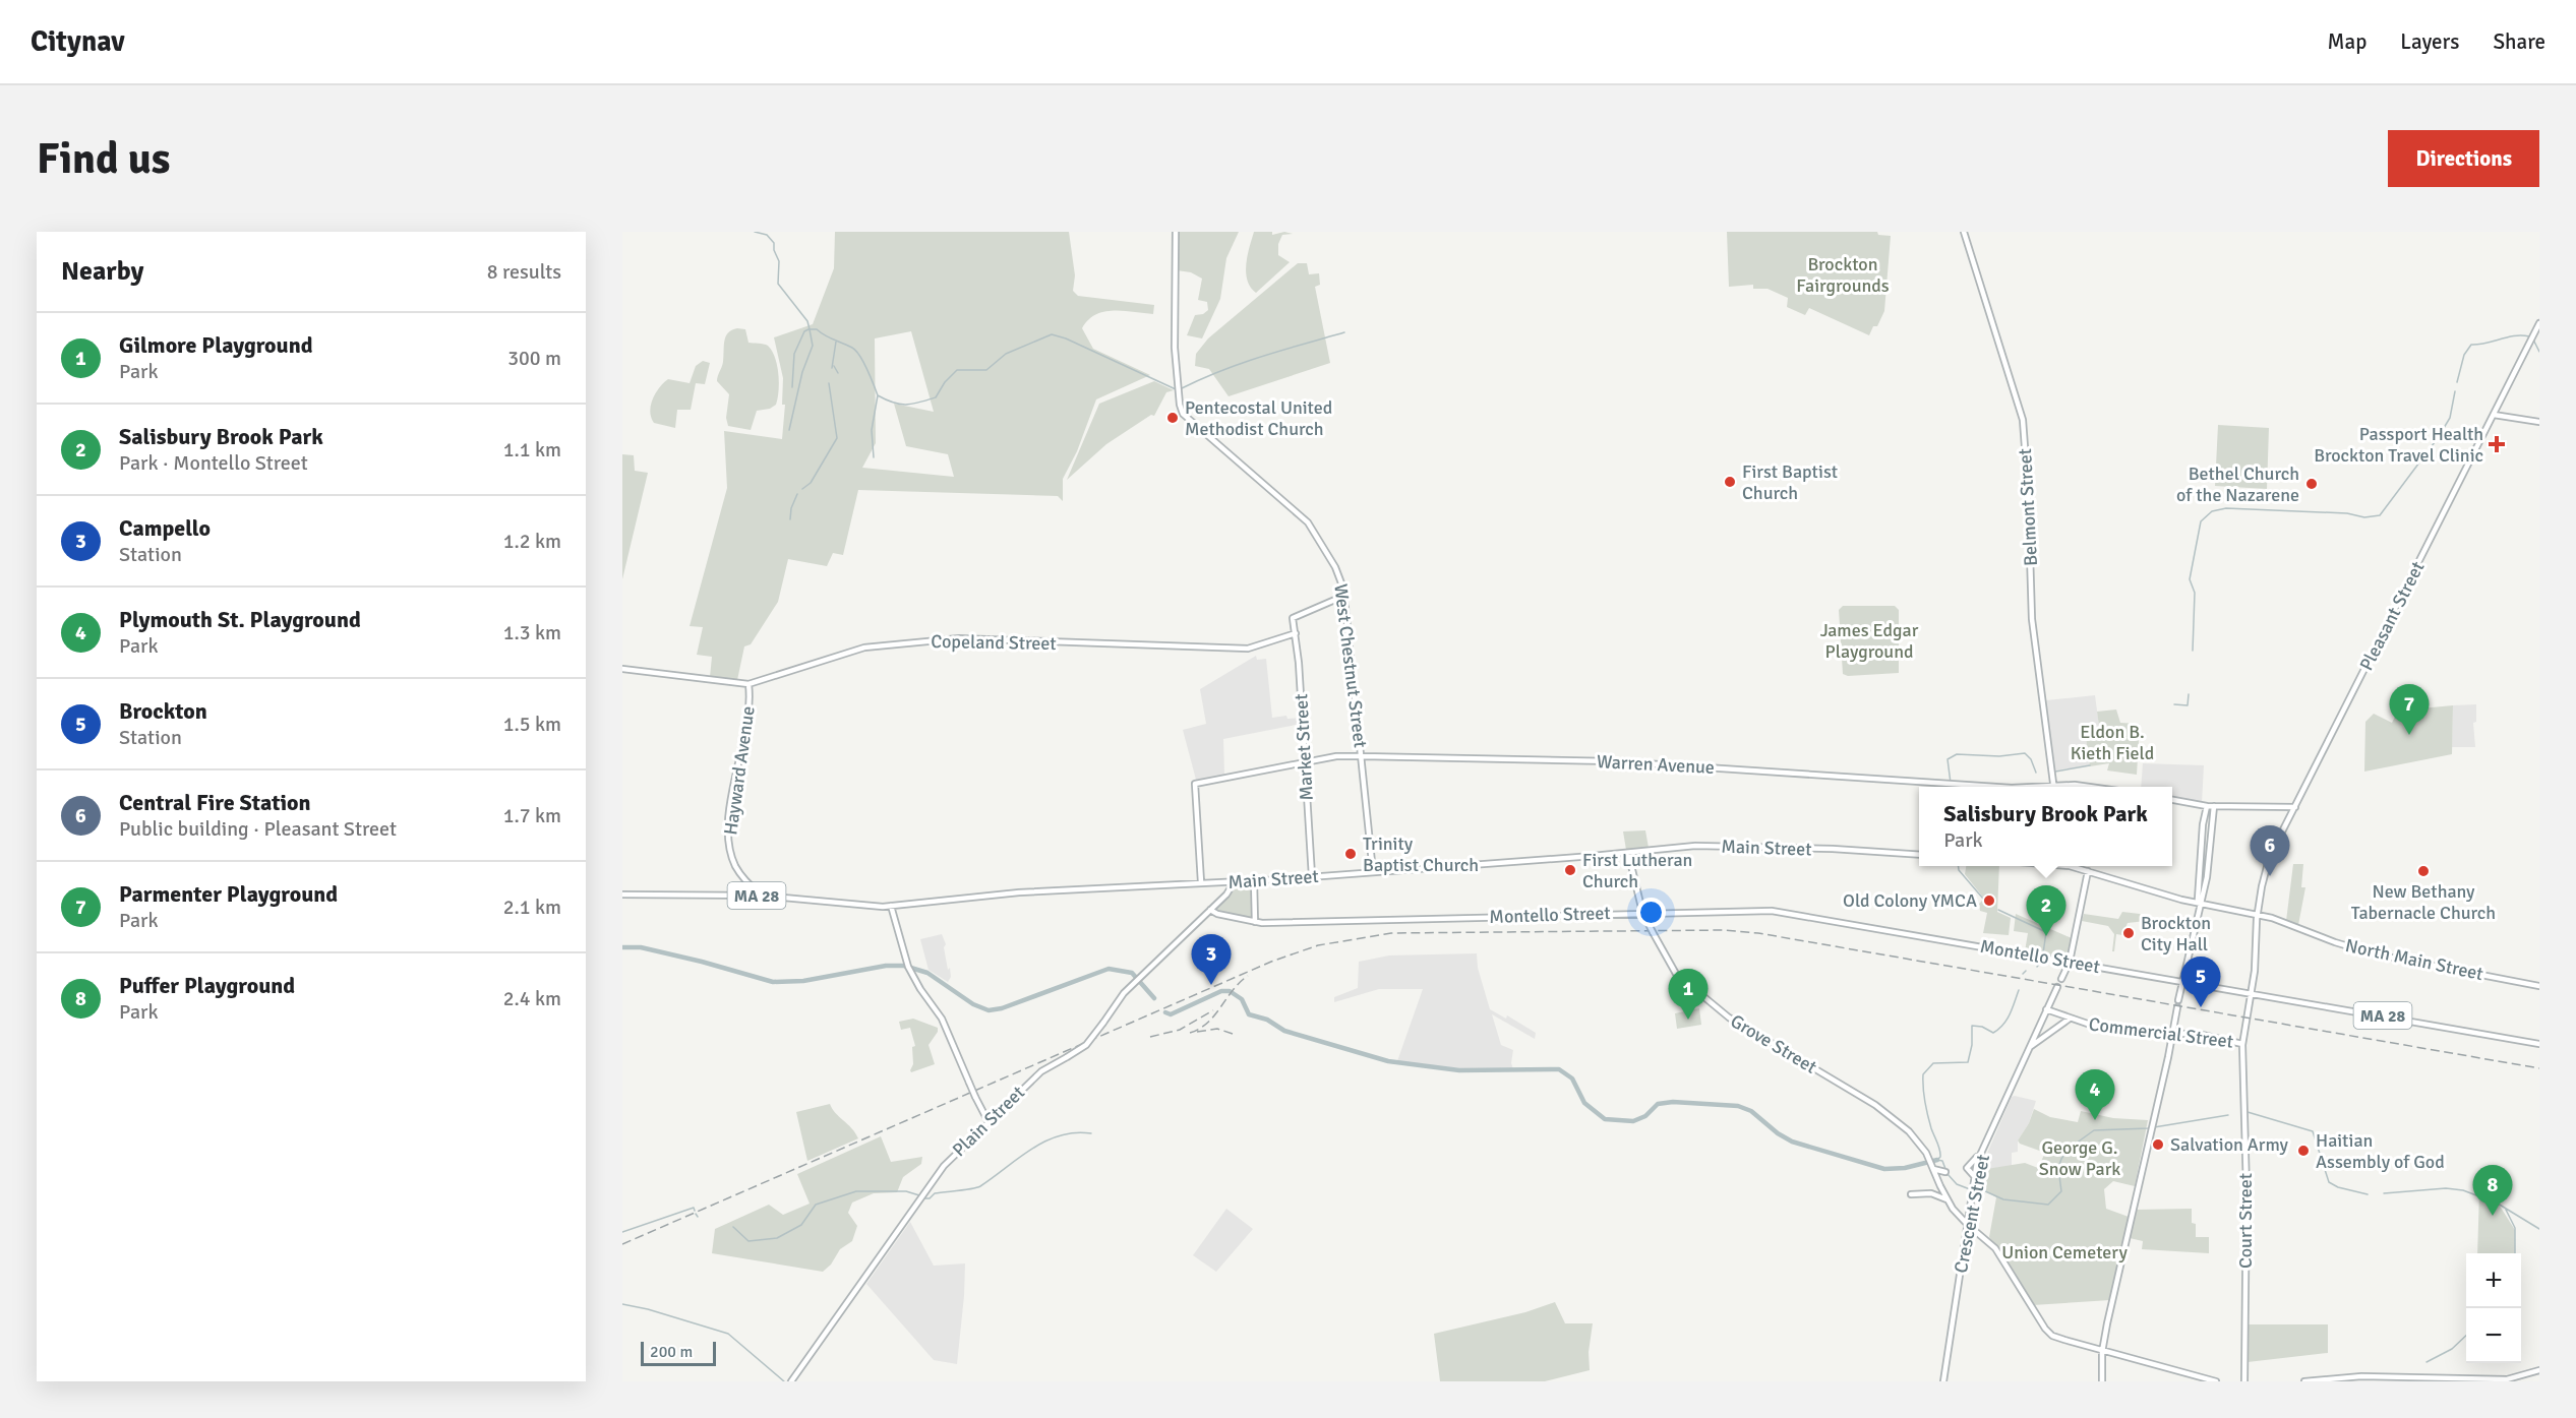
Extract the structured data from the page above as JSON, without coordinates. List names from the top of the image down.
{
  "streets": {
    "main road": [
      "Belmont Street",
      "Pleasant Street",
      "Copeland Street",
      "West Chestnut Street",
      "Market Street",
      "Warren Avenue",
      "Hayward Avenue",
      "Main Street",
      "MA 28",
      "Montello Street",
      "North Main Street",
      "Commercial Street",
      "Grove Street",
      "Plain Street",
      "Crescent Street",
      "Court Street"
    ]
  },
  "crossings": [
    ["Pleasant Street", "North Main Street"],
    ["Pleasant Street", "Court Street"],
    ["Copeland Street", "Market Street"],
    ["Copeland Street", "Hayward Avenue"],
    ["West Chestnut Street", "Market Street"],
    ["West Chestnut Street", "Warren Avenue"],
    ["West Chestnut Street", "Main Street"],
    ["Market Street", "Warren Avenue"],
    ["Market Street", "Main Street"],
    ["Warren Avenue", "Main Street"],
    ["Hayward Avenue", "Main Street"],
    ["Main Street", "Grove Street"],
    ["Main Street", "Plain Street"],
    ["MA 28", "Montello Street"],
    ["MA 28", "Court Street"],
    ["Montello Street", "Grove Street"],
    ["Montello Street", "Plain Street"],
    ["Montello Street", "Court Street"],
    ["North Main Street", "Court Street"],
    ["Commercial Street", "Crescent Street"],
    ["Commercial Street", "Court Street"],
    ["Grove Street", "Crescent Street"]
  ],
  "parks": [
    "Brockton Fairgrounds",
    "James Edgar Playground",
    "Eldon B. Kieth Field",
    "George G. Snow Park",
    "Union Cemetery"
  ],
  "places": {
    "other": [
      "Pentecostal United Methodist Church",
      "First Baptist Church",
      "Bethel Church of the Nazarene",
      "Trinity Baptist Church",
      "First Lutheran Church",
      "New Bethany Tabernacle Church",
      "Old Colony YMCA",
      "Brockton City Hall",
      "Salvation Army",
      "Haitian Assembly of God"
    ],
    "health": ["Passport Health Brockton Travel Clinic"]
  },
  "scale_bar": "200 m",
  "page": {
    "header": "Citynav",
    "nav": ["Map", "Layers", "Share"],
    "buttons": "Directions",
    "title": "Find us",
    "heading": ["Nearby", "8 results"],
    "list": [
      {
        "mark": "1",
        "name": "Gilmore Playground",
        "note": "Park",
        "value": "300 m"
      },
      {
        "mark": "2",
        "name": "Salisbury Brook Park",
        "note": "Park · Montello Street",
        "value": "1.1 km"
      },
      {
        "mark": "3",
        "name": "Campello",
        "note": "Station",
        "value": "1.2 km"
      },
      {
        "mark": "4",
        "name": "Plymouth St. Playground",
        "note": "Park",
        "value": "1.3 km"
      },
      {
        "mark": "5",
        "name": "Brockton",
        "note": "Station",
        "value": "1.5 km"
      },
      {
        "mark": "6",
        "name": "Central Fire Station",
        "note": "Public building · Pleasant Street",
        "value": "1.7 km"
      },
      {
        "mark": "7",
        "name": "Parmenter Playground",
        "note": "Park",
        "value": "2.1 km"
      },
      {
        "mark": "8",
        "name": "Puffer Playground",
        "note": "Park",
        "value": "2.4 km"
      }
    ],
    "pins": [
      "7",
      "6",
      "2",
      "3",
      "5",
      "1",
      "4",
      "8"
    ],
    "popup": ["Salisbury Brook Park", "Park"],
    "map_buttons": ["+", "−"],
    "scale": "200 m"
  }
}
